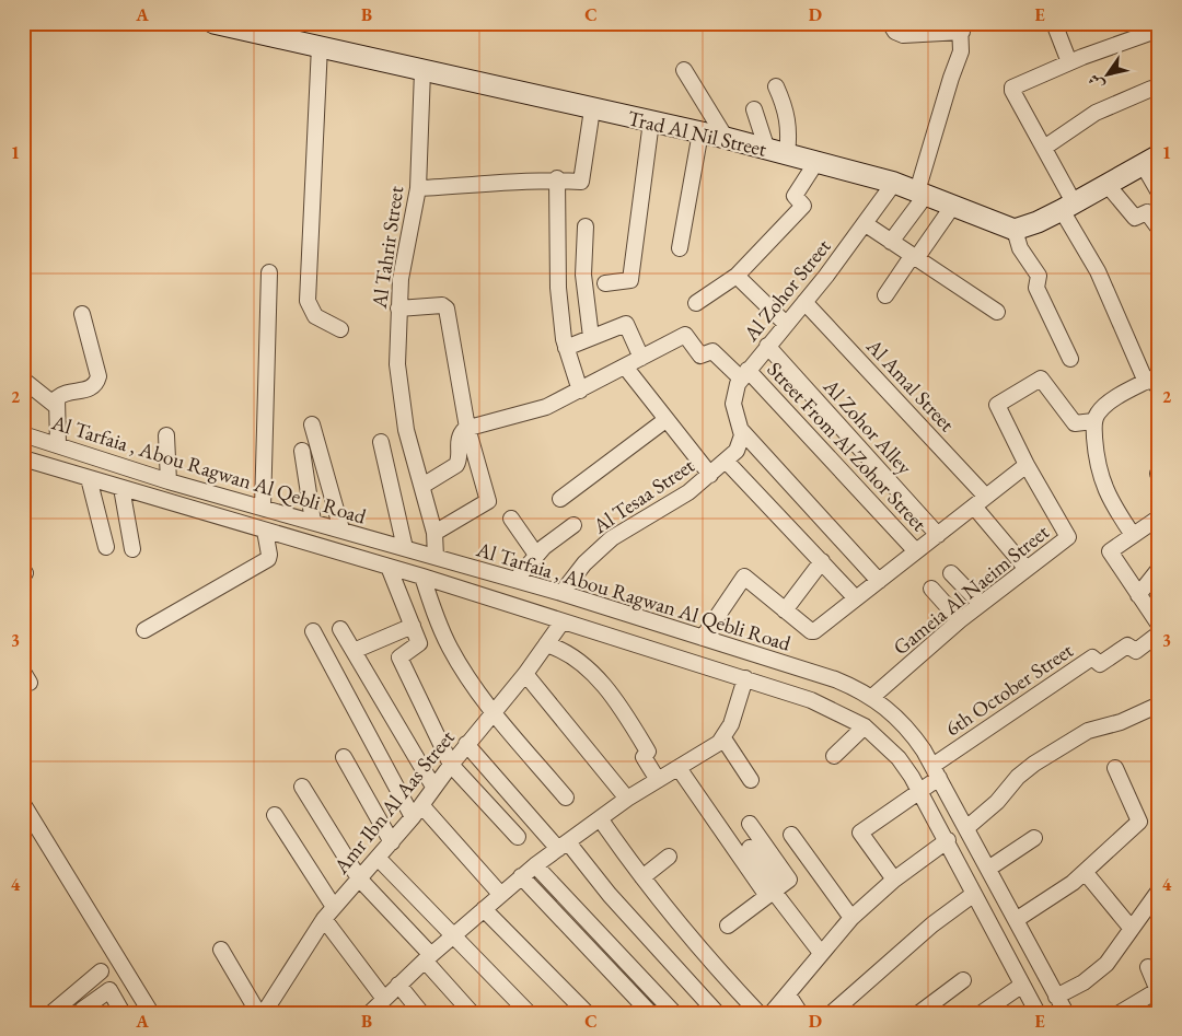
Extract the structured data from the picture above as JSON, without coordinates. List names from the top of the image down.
{
  "streets": {
    "street": [
      "Trad Al Nil Street",
      "Al Tahrir Street",
      "Al Zohor Street",
      "Al Amal Street",
      "Al Zohor Alley",
      "Street From Al Zohor Street",
      "Al Tarfaia , Abou Ragwan Al Qebli Road",
      "Al Tesaa Street",
      "Gameia Al Naeim Street",
      "6th October Street",
      "Amr Ibn Al Aas Street"
    ]
  },
  "crossings": [
    ["Trad Al Nil Street", "Al Tahrir Street"],
    ["Trad Al Nil Street", "Al Zohor Street"],
    ["Al Tahrir Street", "Al Tarfaia , Abou Ragwan Al Qebli Road"],
    ["Al Zohor Street", "Al Amal Street"],
    ["Al Zohor Street", "Al Zohor Alley"],
    ["Al Zohor Street", "Street From Al Zohor Street"],
    ["Al Zohor Street", "Al Tesaa Street"],
    ["Al Amal Street", "Gameia Al Naeim Street"],
    ["Al Tarfaia , Abou Ragwan Al Qebli Road", "Al Tesaa Street"],
    ["Al Tarfaia , Abou Ragwan Al Qebli Road", "Gameia Al Naeim Street"],
    ["Al Tarfaia , Abou Ragwan Al Qebli Road", "6th October Street"],
    ["Al Tarfaia , Abou Ragwan Al Qebli Road", "Amr Ibn Al Aas Street"]
  ],
  "north": "bottom left",
  "grid": {
    "columns": [
      "A",
      "B",
      "C",
      "D",
      "E"
    ],
    "rows": [
      "1",
      "2",
      "3",
      "4"
    ]
  }
}
